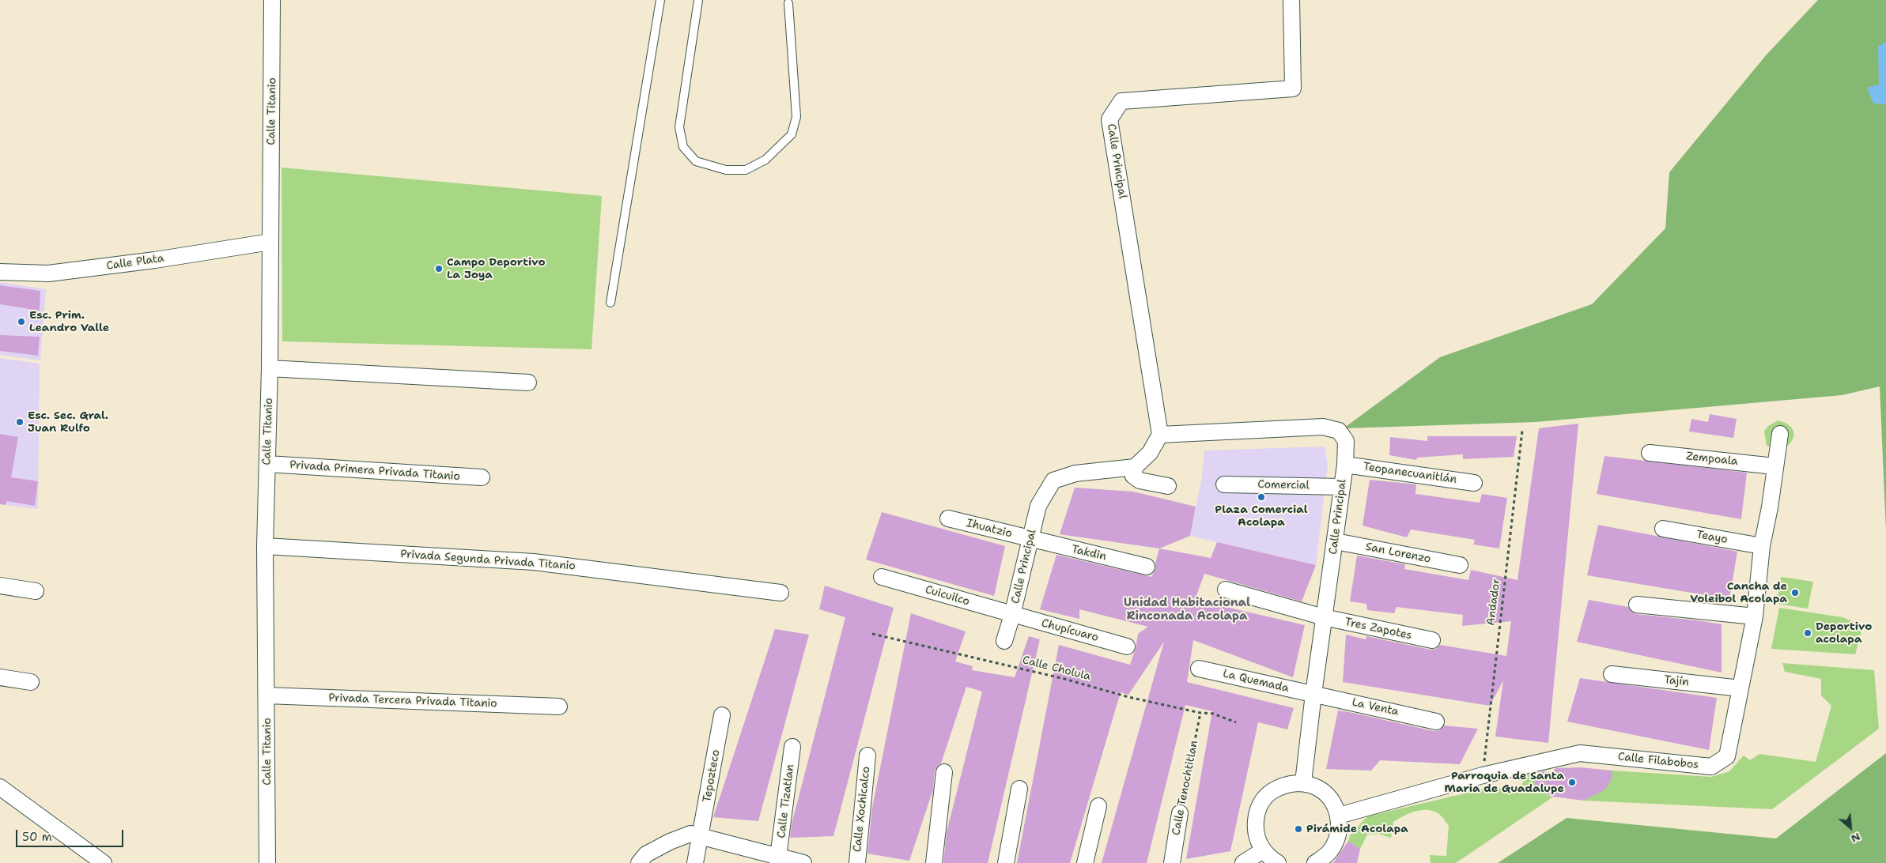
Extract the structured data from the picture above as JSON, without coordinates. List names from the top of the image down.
{
  "streets": {
    "street": [
      "Calle Titanio",
      "Calle Principal",
      "Calle Plata",
      "Zempoala",
      "Privada Primera Privada Titanio",
      "Teopanecuanitlán",
      "Comercial",
      "Ihuatzio",
      "Teayo",
      "Takdin",
      "San Lorenzo",
      "Privada Segunda Privada Titanio",
      "Cuicuilco",
      "Tres Zapotes",
      "Chupícuaro",
      "La Quemada",
      "Tajín",
      "Privada Tercera Privada Titanio",
      "La Venta",
      "Calle Filabobos",
      "Tepozteco",
      "Calle Tenochtitlan",
      "Calle Tizatlan",
      "Calle Xochicalco"
    ],
    "path": ["Andador", "Calle Cholula"]
  },
  "crossings": [
    ["Calle Titanio", "Calle Plata"],
    ["Calle Titanio", "Privada Primera Privada Titanio"],
    ["Calle Titanio", "Privada Segunda Privada Titanio"],
    ["Calle Titanio", "Privada Tercera Privada Titanio"],
    ["Calle Principal", "Teopanecuanitlán"],
    ["Calle Principal", "Comercial"],
    ["Calle Principal", "Ihuatzio"],
    ["Calle Principal", "Takdin"],
    ["Calle Principal", "San Lorenzo"],
    ["Calle Principal", "Cuicuilco"],
    ["Calle Principal", "Tres Zapotes"],
    ["Calle Principal", "Chupícuaro"],
    ["Calle Principal", "La Quemada"],
    ["Calle Principal", "La Venta"],
    ["Zempoala", "Calle Filabobos"],
    ["Ihuatzio", "Takdin"],
    ["Teayo", "Calle Filabobos"],
    ["Cuicuilco", "Chupícuaro"],
    ["Andador", "Calle Filabobos"],
    ["Calle Cholula", "Calle Tenochtitlan"],
    ["La Quemada", "La Venta"],
    ["Tajín", "Calle Filabobos"]
  ],
  "districts": ["Unidad Habitacional Rinconada Acolapa"],
  "places": [
    "Campo Deportivo La Joya",
    "Esc. Prim. Leandro Valle",
    "Esc. Sec. Gral. Juan Rulfo",
    "Plaza Comercial Acolapa",
    "Cancha de Voleibol Acolapa",
    "Deportivo acolapa",
    "Parroquia de Santa Maria de Guadalupe",
    "Pirámide Acolapa"
  ],
  "scale_bar": "50 m",
  "north": "bottom right"
}
